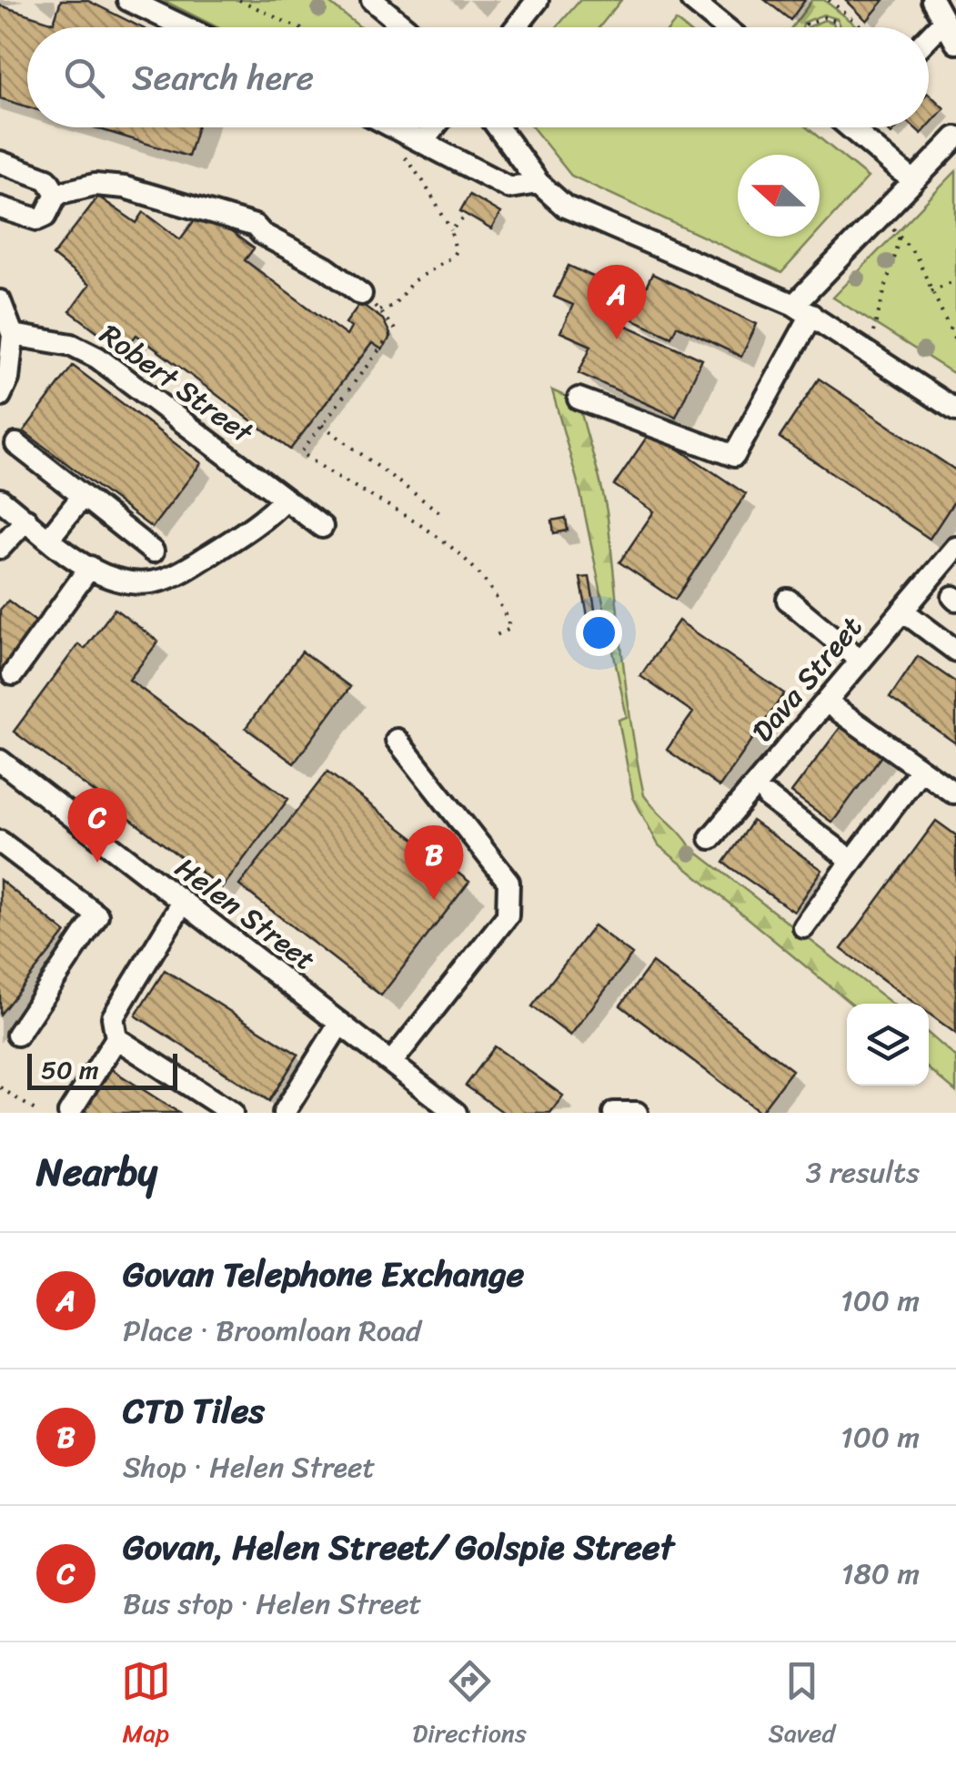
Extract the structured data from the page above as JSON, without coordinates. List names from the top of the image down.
{
  "streets": {
    "street": ["Robert Street", "Dava Street", "Helen Street"]
  },
  "scale_bar": "50 m",
  "north": "left",
  "page": {
    "search": "Search here",
    "pins": ["A", "C", "B"],
    "scale": "50 m",
    "heading": ["Nearby", "3 results"],
    "list": [
      {
        "mark": "A",
        "name": "Govan Telephone Exchange",
        "note": "Place · Broomloan Road",
        "value": "100 m"
      },
      {
        "mark": "B",
        "name": "CTD Tiles",
        "note": "Shop · Helen Street",
        "value": "100 m"
      },
      {
        "mark": "C",
        "name": "Govan, Helen Street/ Golspie Street",
        "note": "Bus stop · Helen Street",
        "value": "180 m"
      }
    ],
    "nav": ["Map", "Directions", "Saved"]
  }
}
